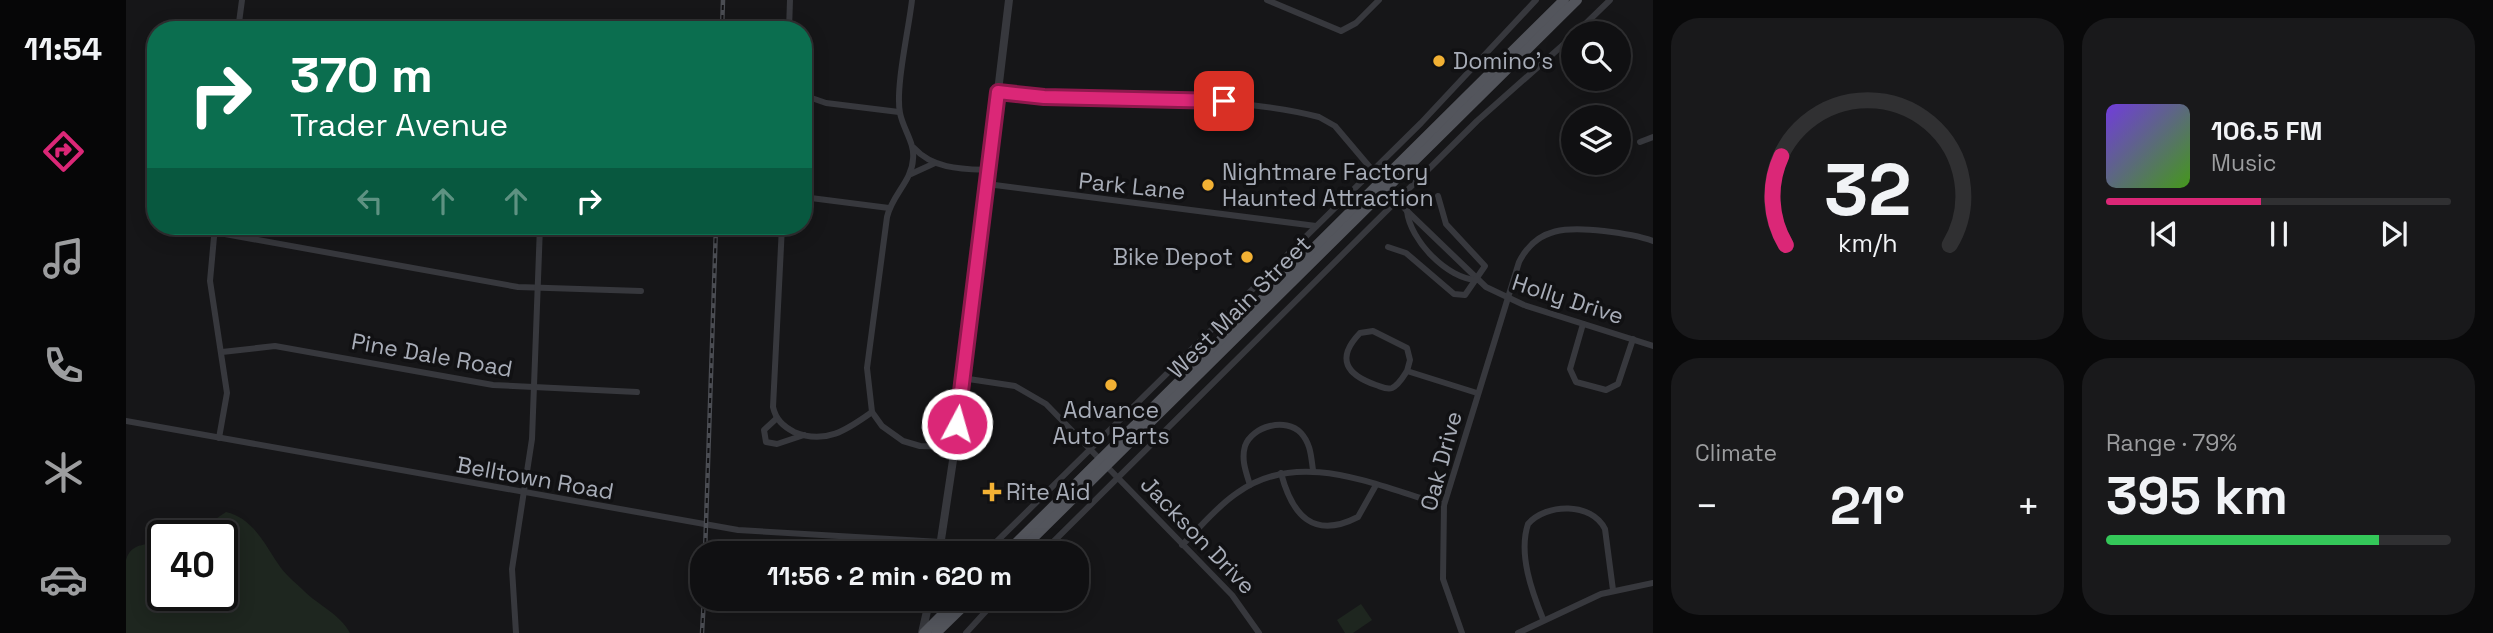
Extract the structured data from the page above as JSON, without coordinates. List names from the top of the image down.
{
  "streets": {
    "main road": ["West Main Street"],
    "street": [
      "Park Lane",
      "Holly Drive",
      "Pine Dale Road",
      "Oak Drive",
      "Belltown Road",
      "Jackson Drive"
    ]
  },
  "crossings": [
    ["Holly Drive", "West Main Street"],
    ["Holly Drive", "Oak Drive"],
    ["West Main Street", "Jackson Drive"]
  ],
  "places": {
    "other": [
      "Domino's",
      "Nightmare Factory Haunted Attraction",
      "Bike Depot",
      "Advance Auto Parts"
    ],
    "health": ["Rite Aid"]
  },
  "page": {
    "tabs": "11:54",
    "turn": ["370 m", "Trader Avenue"],
    "song": ["106.5 FM", "Music"],
    "tile": [
      "Climate",
      ["Range · 79%", "395 km"]
    ],
    "heat": ["−", "21°", "+"],
    "limit": "40",
    "trip": "11:56 · 2 min · 620 m",
    "gauge": ["32", "km/h"]
  }
}
